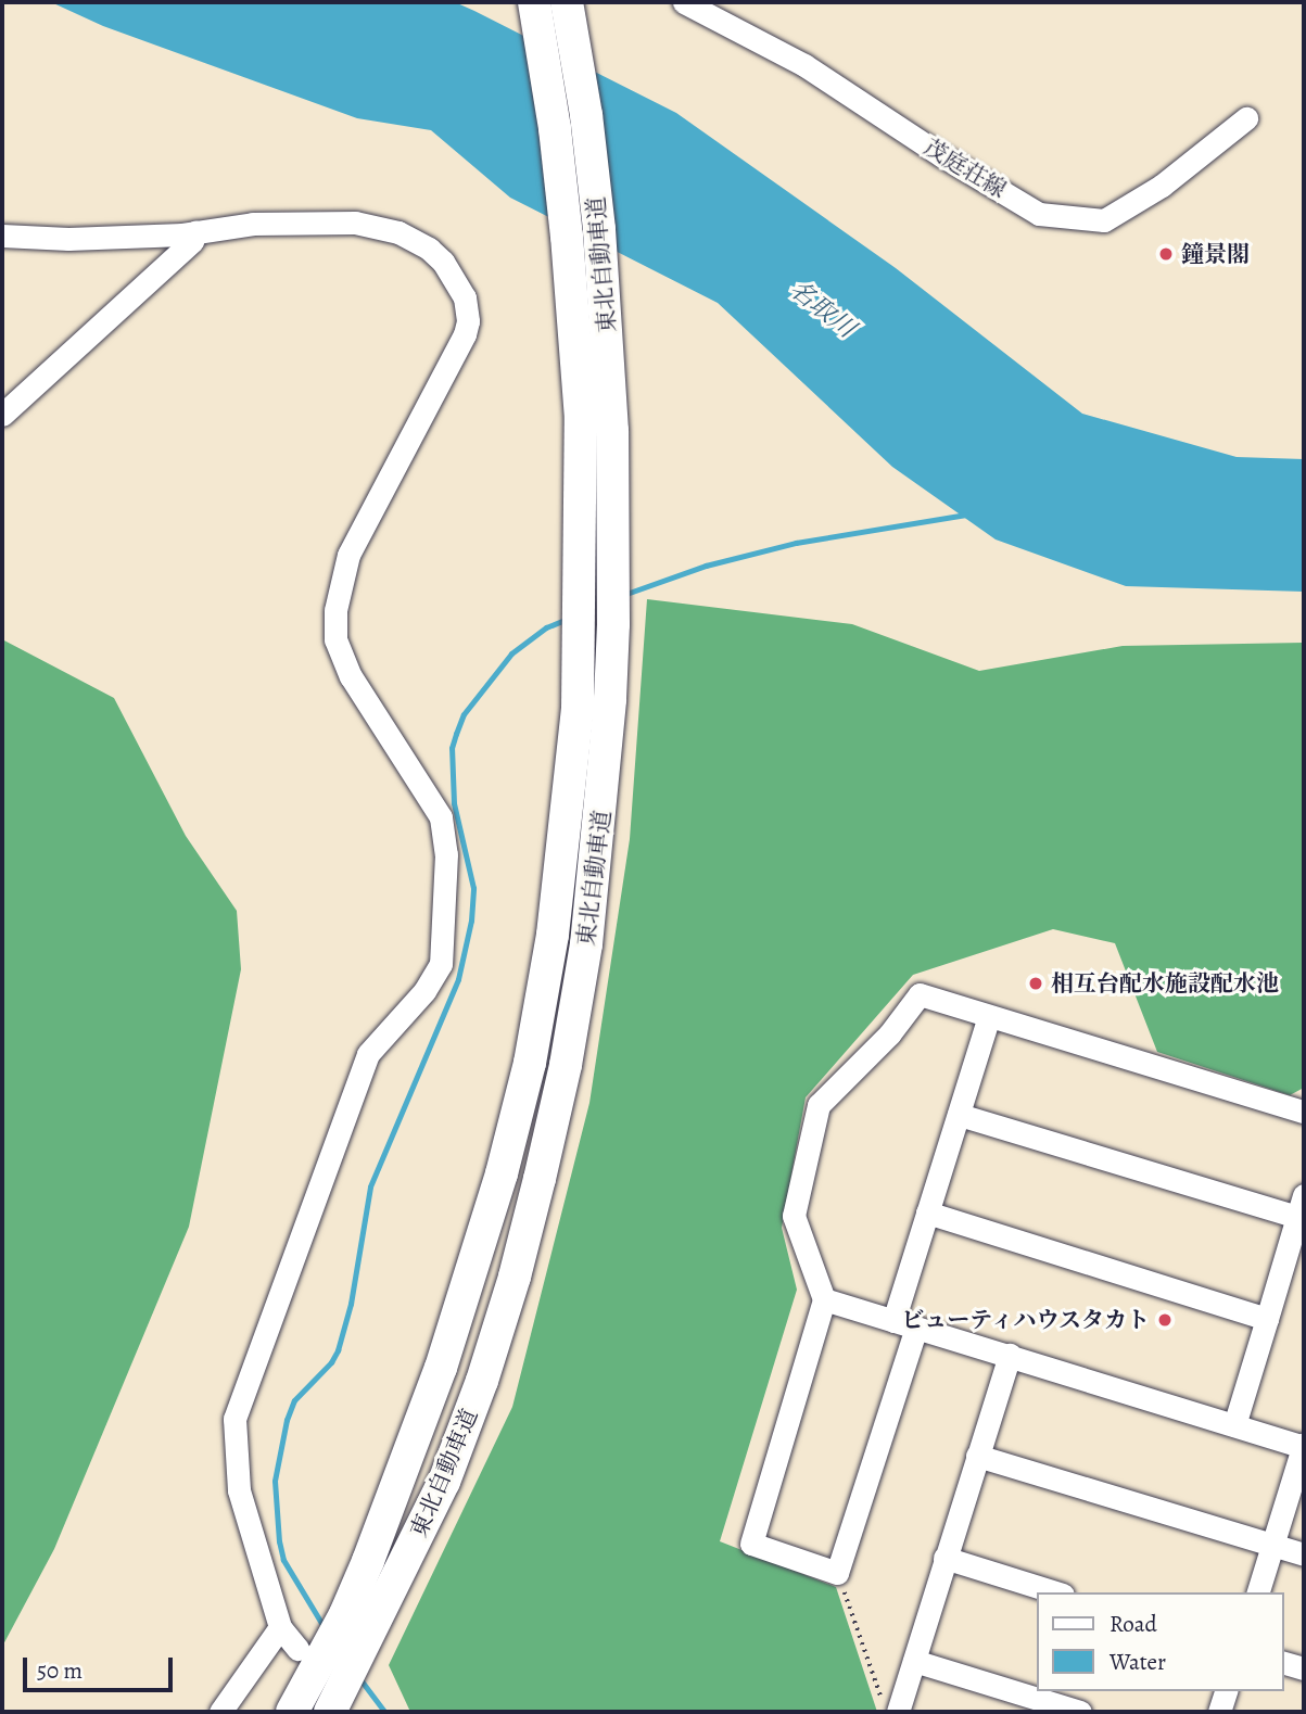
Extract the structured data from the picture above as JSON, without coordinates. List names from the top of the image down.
{
  "streets": {
    "highway": ["東北自動車道"],
    "street": ["茂庭荘線"]
  },
  "water": ["名取川"],
  "places": ["鐘景閣", "相互台配水施設配水池", "ビューティハウスタカト"],
  "legend": ["Road", "Water"],
  "scale_bar": "50 m"
}
